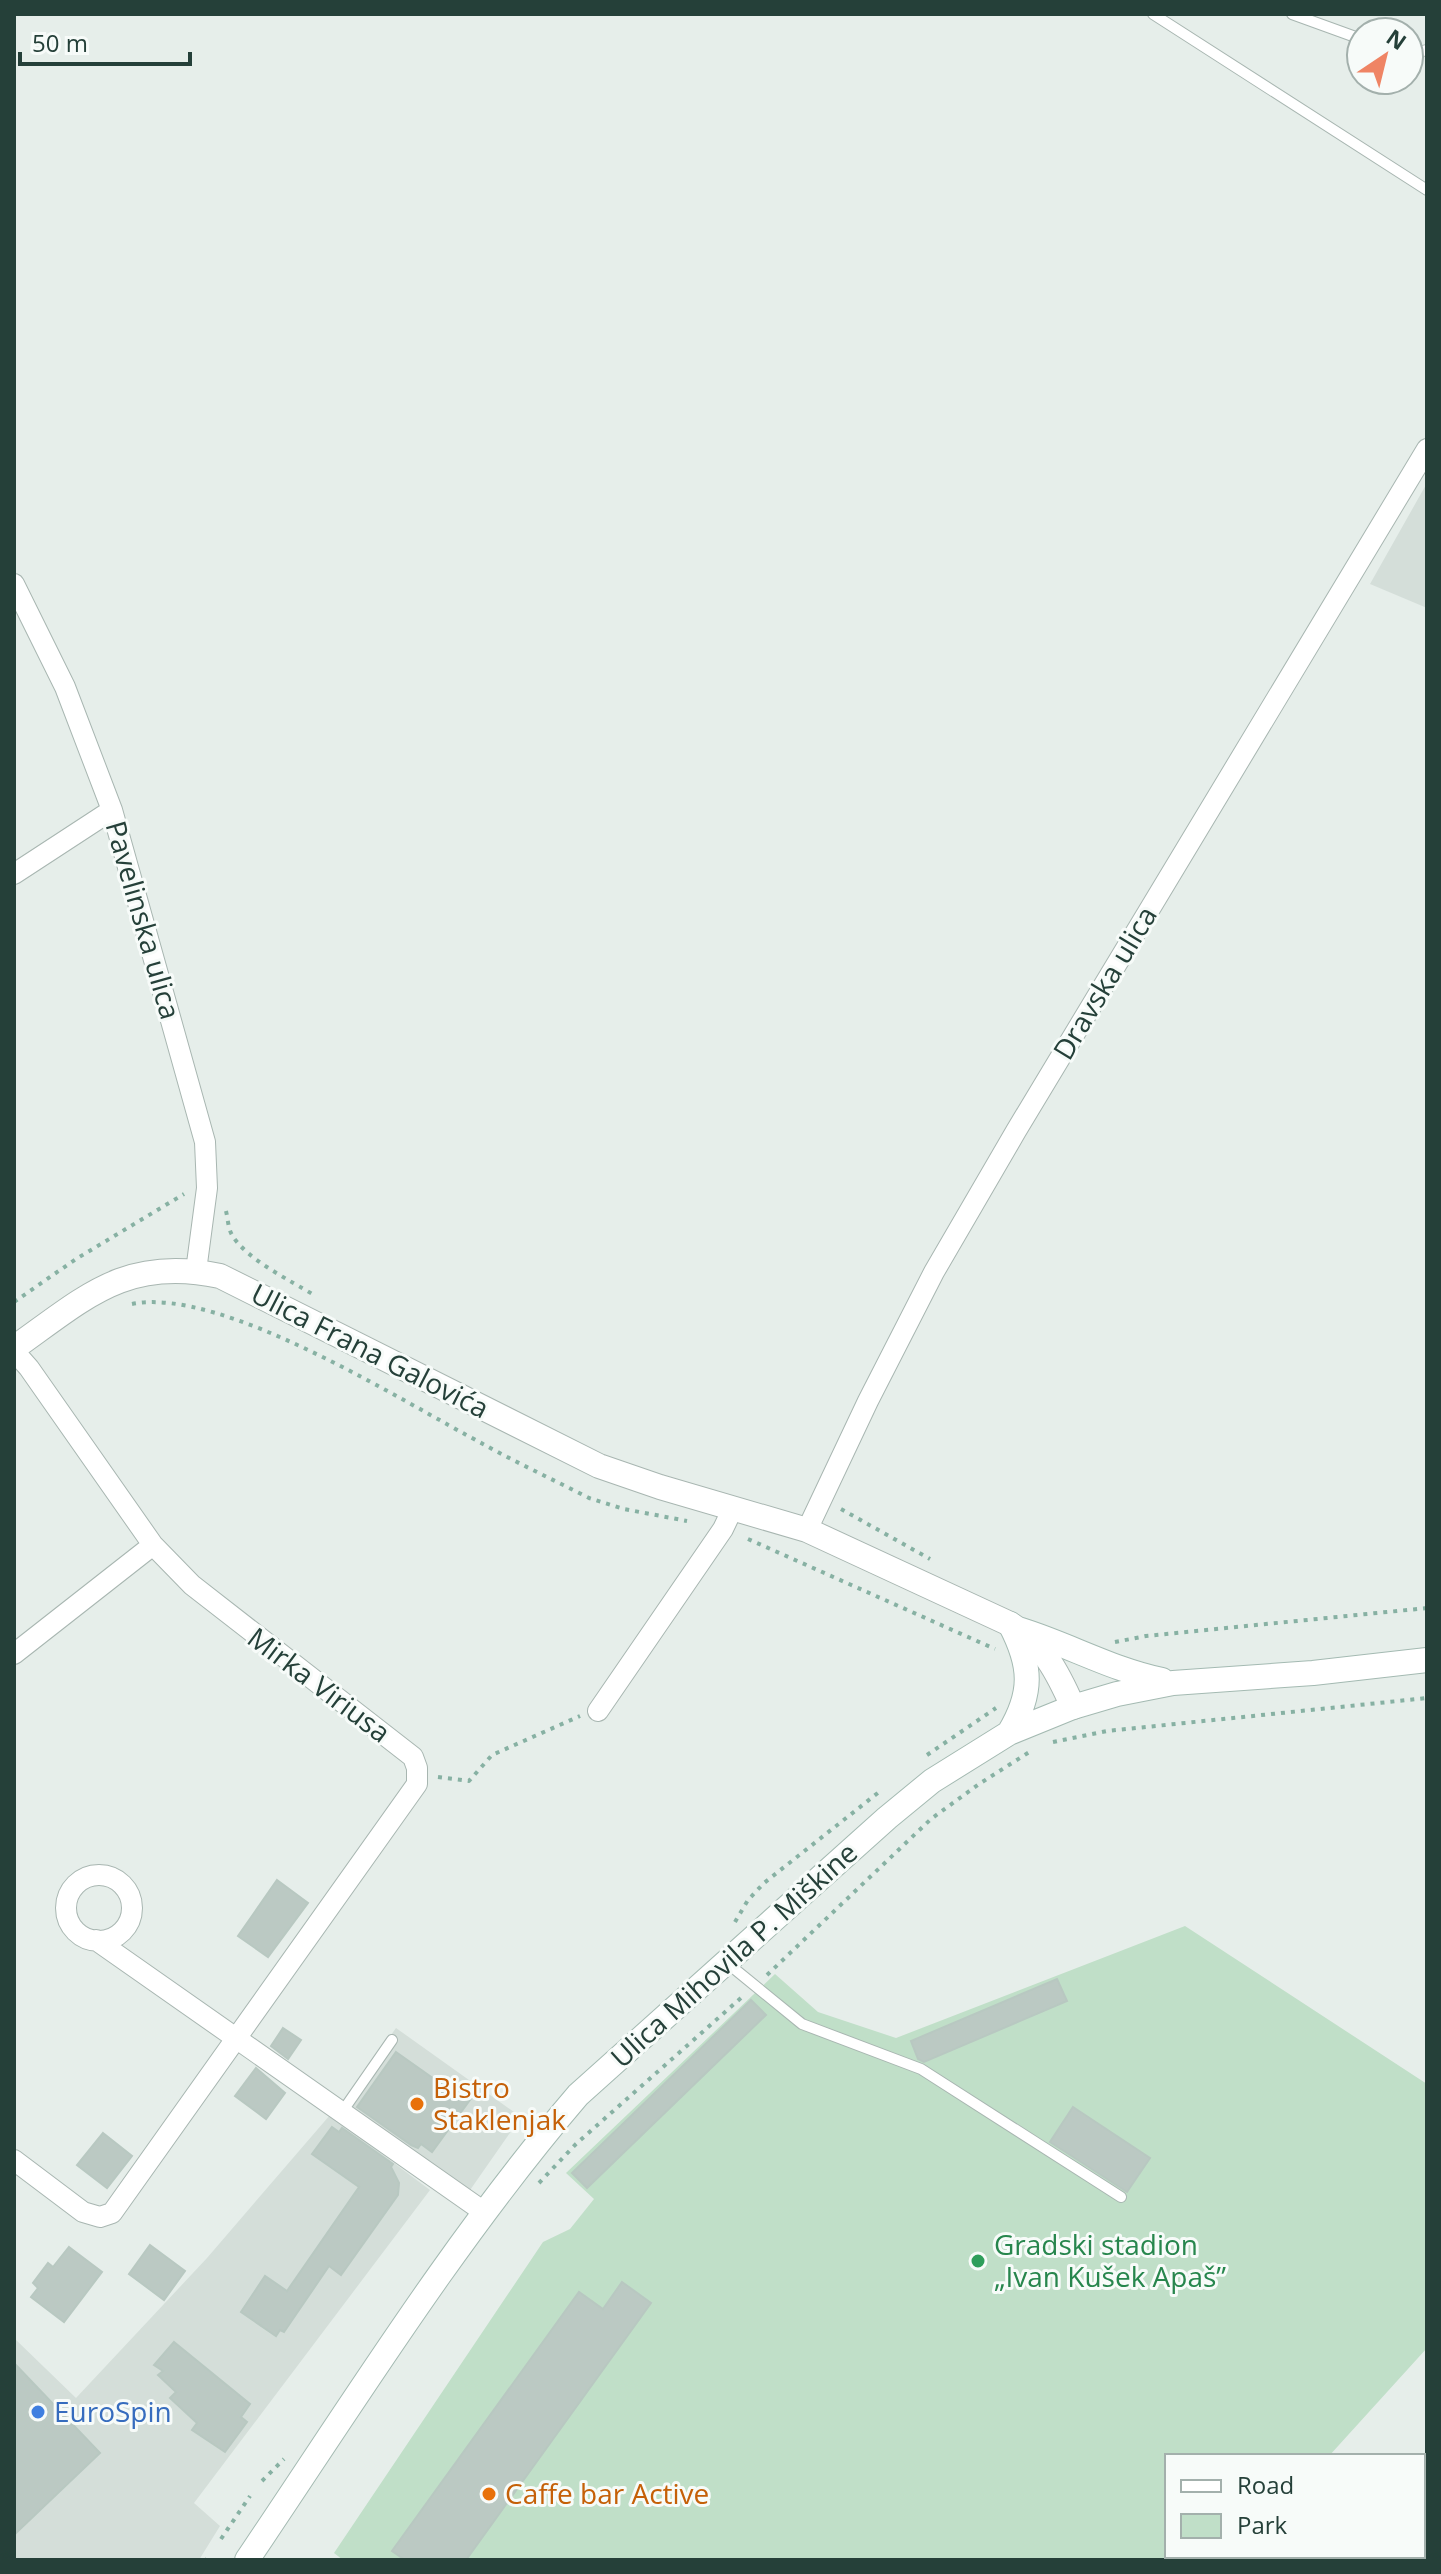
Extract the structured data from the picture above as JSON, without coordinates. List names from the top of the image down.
{
  "streets": {
    "main road": ["Ulica Frana Galovića", "Ulica Mihovila P. Miškine"],
    "street": ["Pavelinska ulica", "Dravska ulica", "Mirka Viriusa"]
  },
  "crossings": [
    ["Pavelinska ulica", "Ulica Frana Galovića"],
    ["Dravska ulica", "Ulica Frana Galovića"],
    ["Ulica Frana Galovića", "Mirka Viriusa"],
    ["Ulica Frana Galovića", "Ulica Mihovila P. Miškine"]
  ],
  "places": [
    "Bistro Staklenjak",
    "Gradski stadion „Ivan Kušek Apaš”",
    "EuroSpin",
    "Caffe bar Active"
  ],
  "legend": ["Road", "Park"],
  "scale_bar": "50 m",
  "north": "top right"
}
